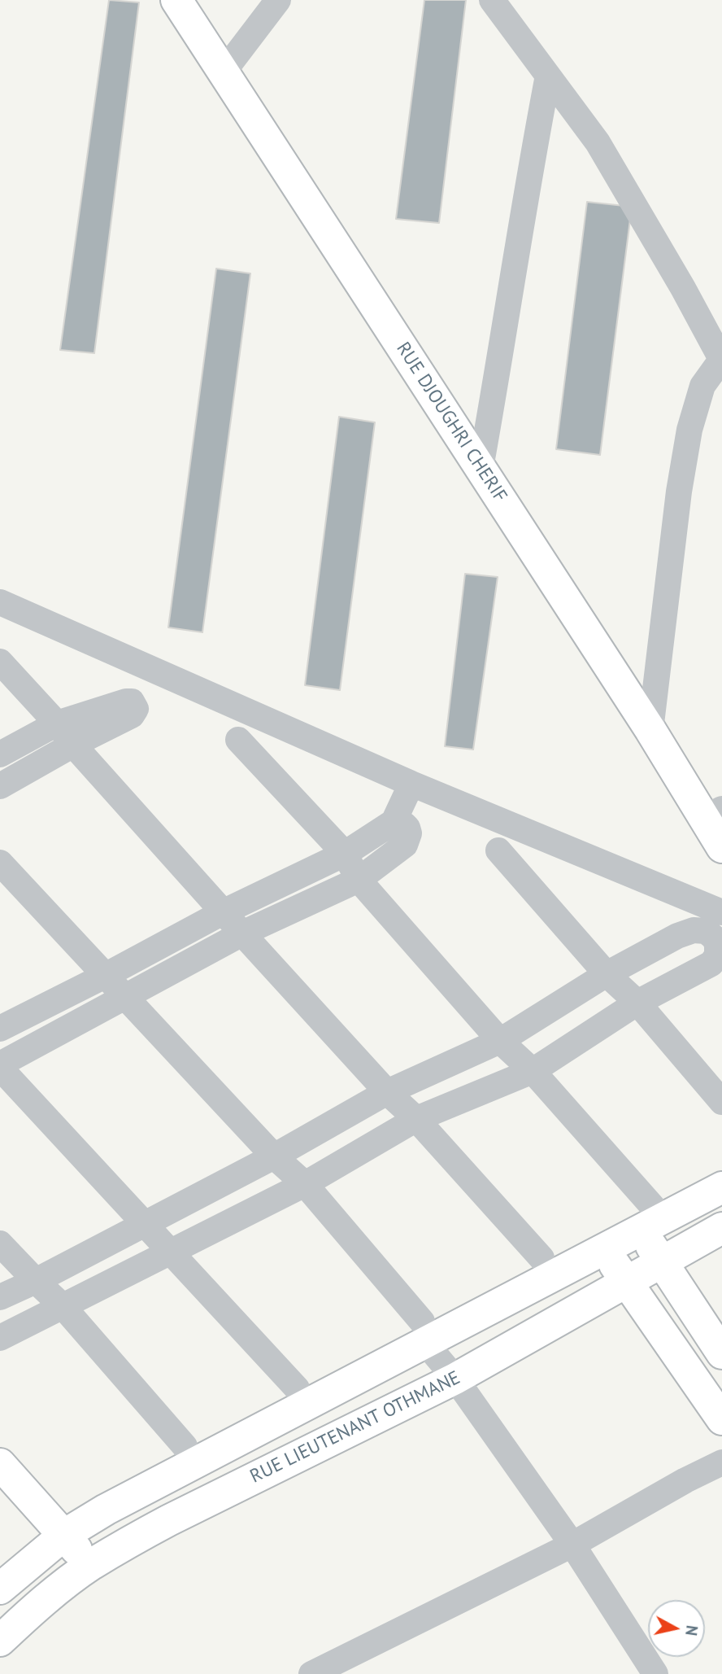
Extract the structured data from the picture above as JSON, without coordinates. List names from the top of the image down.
{
  "streets": {
    "main road": ["RUE DJOUGHRI CHERIF", "RUE LIEUTENANT OTHMANE"]
  },
  "north": "right"
}
